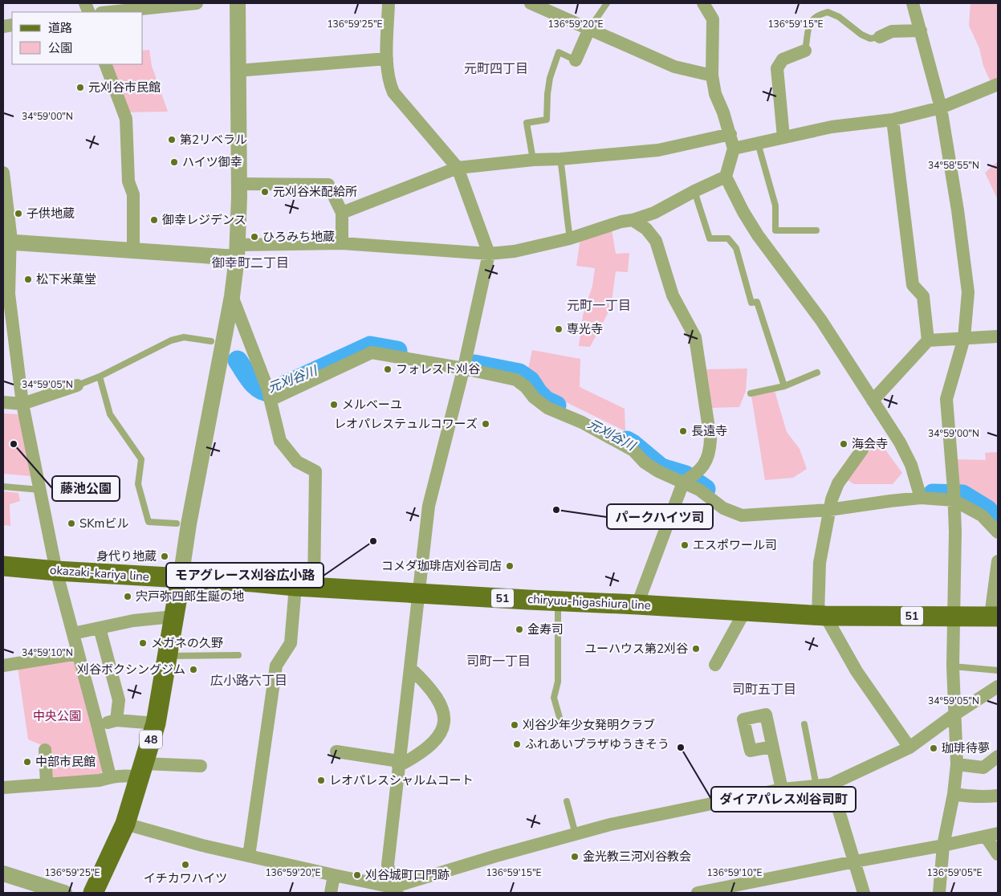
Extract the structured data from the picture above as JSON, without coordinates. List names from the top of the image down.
{
  "streets": {
    "main road": [
      "okazaki-kariya line",
      "51",
      "chiryuu-higashiura line",
      "48"
    ]
  },
  "crossings": [
    ["okazaki-kariya line", "chiryuu-higashiura line"],
    ["okazaki-kariya line", "48"],
    ["chiryuu-higashiura line", "48"]
  ],
  "districts": [
    "元町四丁目",
    "御幸町二丁目",
    "元町一丁目",
    "司町一丁目",
    "広小路六丁目",
    "司町五丁目"
  ],
  "water": ["元刈谷川"],
  "parks": ["中央公園"],
  "places": [
    "元刈谷市民館",
    "第2リベラル",
    "ハイツ御幸",
    "元刈谷米配給所",
    "子供地蔵",
    "御幸レジデンス",
    "ひろみち地蔵",
    "松下米菓堂",
    "専光寺",
    "フォレスト刈谷",
    "メルベーユ",
    "レオパレステュルコワーズ",
    "長遠寺",
    "藤池公園",
    "海会寺",
    "パークハイツ司",
    "SKmビル",
    "モアグレース刈谷広小路",
    "エスポワール司",
    "身代り地蔵",
    "コメダ珈琲店刈谷司店",
    "宍戸弥四郎生誕の地",
    "金寿司",
    "メガネの久野",
    "ユーハウス第2刈谷",
    "刈谷ボクシングジム",
    "刈谷少年少女発明クラブ",
    "ふれあいプラザゆうきそう",
    "ダイアパレス刈谷司町",
    "珈琲待夢",
    "中部市民館",
    "レオパレスシャルムコート",
    "金光教三河刈谷教会",
    "イチカワハイツ",
    "刈谷城町口門跡"
  ],
  "legend": ["道路", "公園"],
  "coordinates": [
    "136°59'25\"E",
    "136°59'20\"E",
    "136°59'15\"E",
    "34°59'00\"N",
    "34°58'55\"N",
    "34°59'05\"N",
    "34°59'10\"N",
    "136°59'10\"E",
    "136°59'05\"E"
  ]
}
